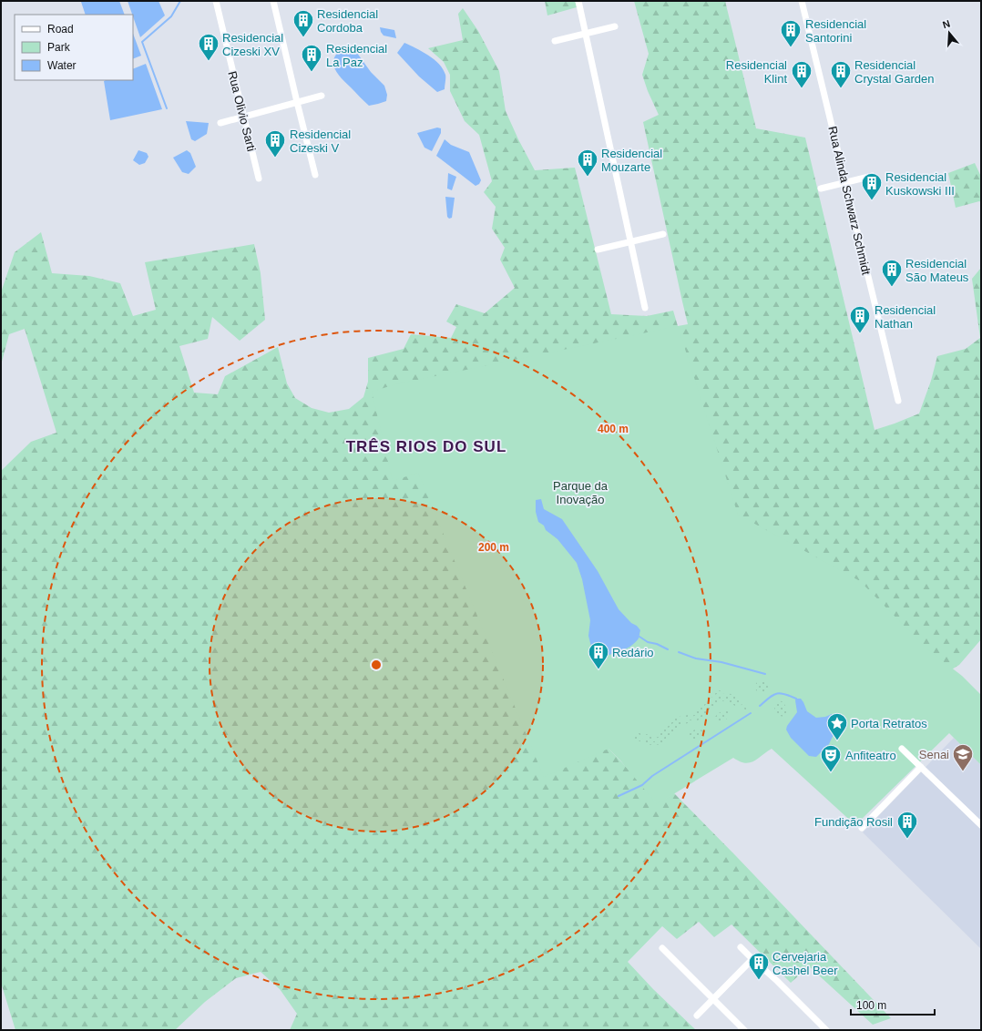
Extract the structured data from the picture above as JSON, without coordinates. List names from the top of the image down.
{
  "streets": {
    "street": ["Rua Olivio Sarti", "Rua Alinda Schwarz Schmidt"]
  },
  "districts": ["TRÊS RIOS DO SUL"],
  "parks": ["Parque da Inovação"],
  "places": {
    "building": [
      "Residencial Cordoba",
      "Residencial Santorini",
      "Residencial Cizeski XV",
      "Residencial La Paz",
      "Residencial Klint",
      "Residencial Crystal Garden",
      "Residencial Cizeski V",
      "Residencial Mouzarte",
      "Residencial Kuskowski III",
      "Residencial São Mateus",
      "Residencial Nathan",
      "Redário",
      "Fundição Rosil",
      "Cervejaria Cashel Beer"
    ],
    "place": ["Porta Retratos"],
    "school or university": ["Senai"],
    "theatre": ["Anfiteatro"]
  },
  "legend": ["Road", "Park", "Water"],
  "scale_bar": "100 m",
  "north": "top",
  "rings": ["400 m", "200 m"]
}
